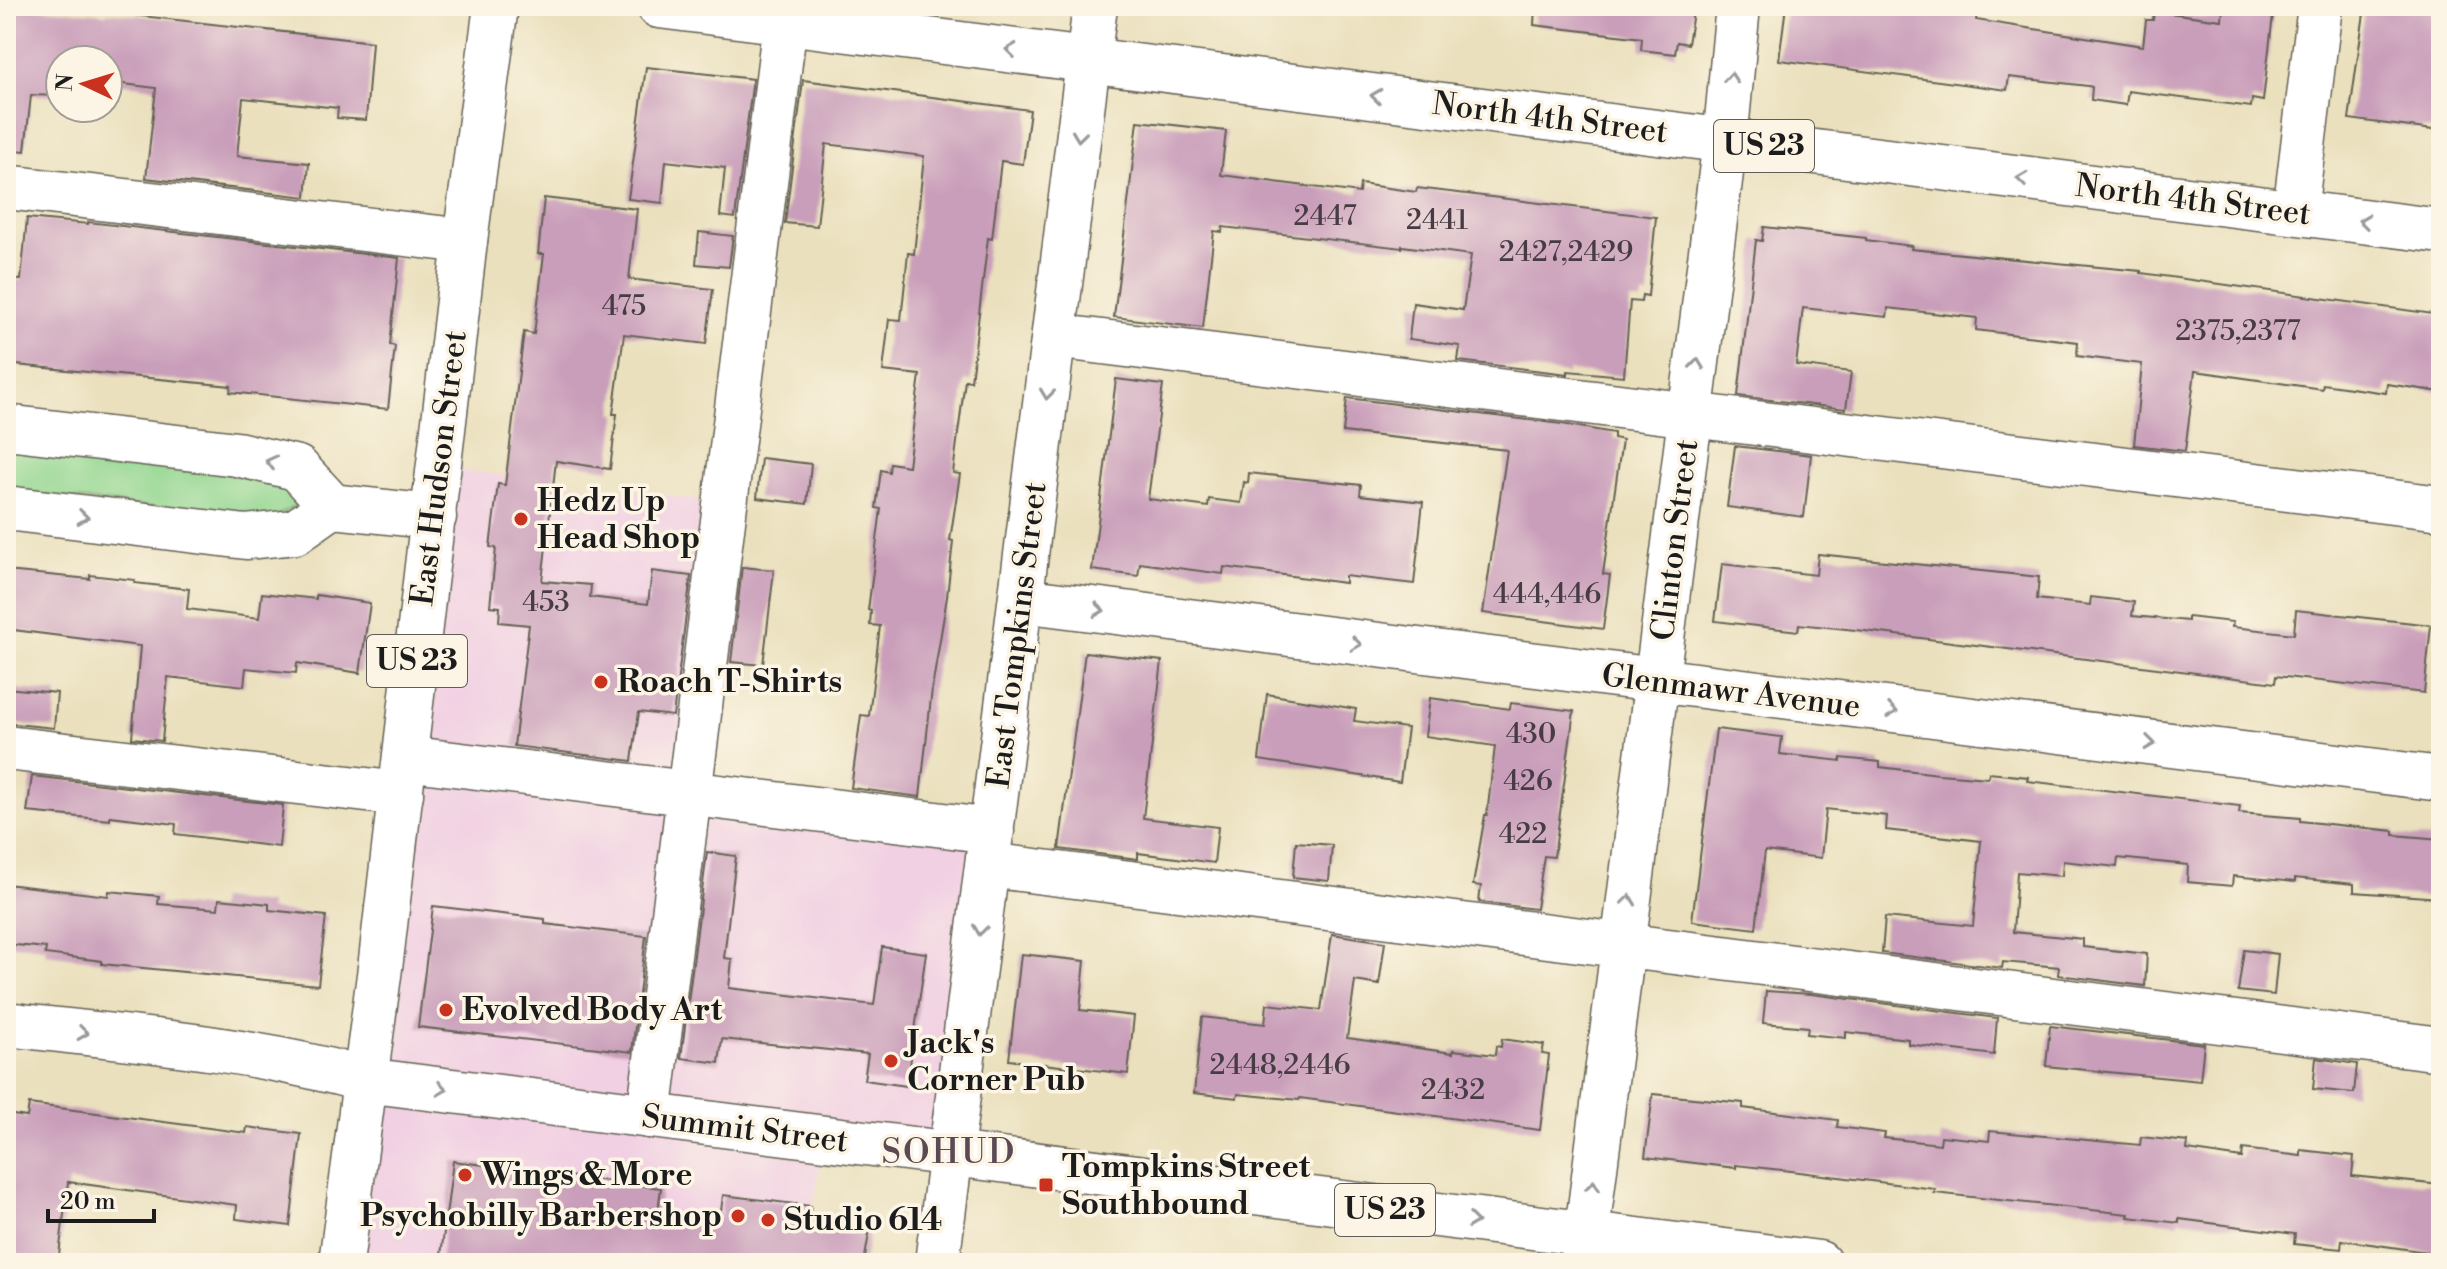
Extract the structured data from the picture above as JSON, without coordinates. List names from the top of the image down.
{
  "streets": {
    "street": [
      "North 4th Street",
      "US 23",
      "East Hudson Street",
      "Clinton Street",
      "East Tompkins Street",
      "Glenmawr Avenue",
      "Summit Street"
    ]
  },
  "crossings": [
    ["North 4th Street", "Clinton Street"],
    ["North 4th Street", "East Tompkins Street"],
    ["East Hudson Street", "Summit Street"],
    ["Clinton Street", "Glenmawr Avenue"],
    ["Clinton Street", "Summit Street"],
    ["East Tompkins Street", "Glenmawr Avenue"],
    ["East Tompkins Street", "Summit Street"]
  ],
  "one_way": ["Clinton Street"],
  "districts": ["SOHUD"],
  "places": {
    "other": [
      "Hedz Up Head Shop",
      "Roach T-Shirts",
      "Evolved Body Art",
      "Jack's Corner Pub",
      "Wings & More",
      "Psychobilly Barbershop",
      "Studio 614"
    ],
    "transit": ["Tompkins Street Southbound"]
  },
  "house_numbers": [
    "2447",
    "2441",
    "2427,2429",
    "475",
    "2375,2377",
    "444,446",
    "453",
    "430",
    "426",
    "422",
    "2448,2446",
    "2432"
  ],
  "scale_bar": "20 m",
  "north": "left"
}
